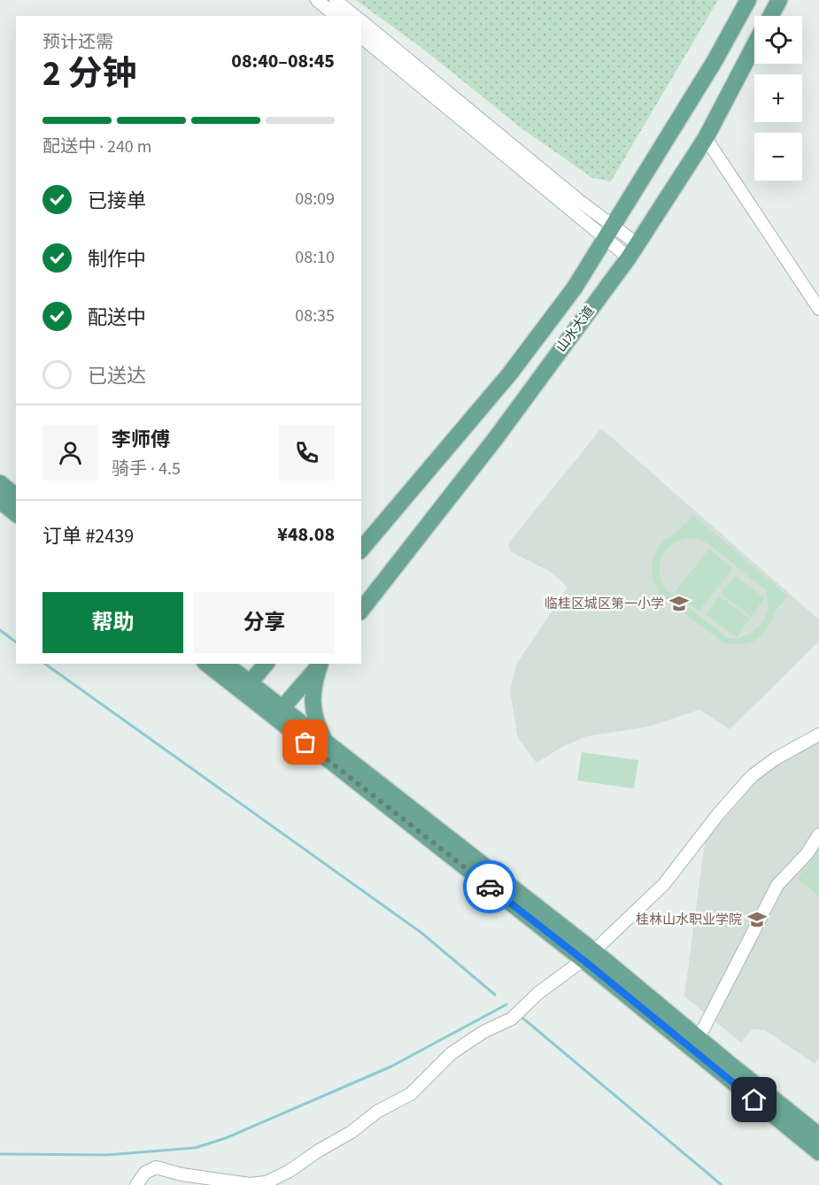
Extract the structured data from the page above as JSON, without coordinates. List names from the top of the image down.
{
  "streets": {
    "main road": ["山水大道"]
  },
  "places": {
    "school or university": ["临桂区城区第一小学", "桂林山水职业学院"]
  },
  "page": {
    "map_buttons": ["+", "−"],
    "heading": ["2 分钟", "预计还需", "08:40–08:45"],
    "panel": [
      "李师傅",
      "骑手 · 4.5",
      "订单 #2439",
      "¥48.08"
    ],
    "bar": "配送中 · 240 m",
    "list": [
      ["已接单", "08:09"],
      ["制作中", "08:10"],
      ["配送中", "08:35"],
      "已送达"
    ],
    "buttons": ["帮助", "分享"]
  }
}
